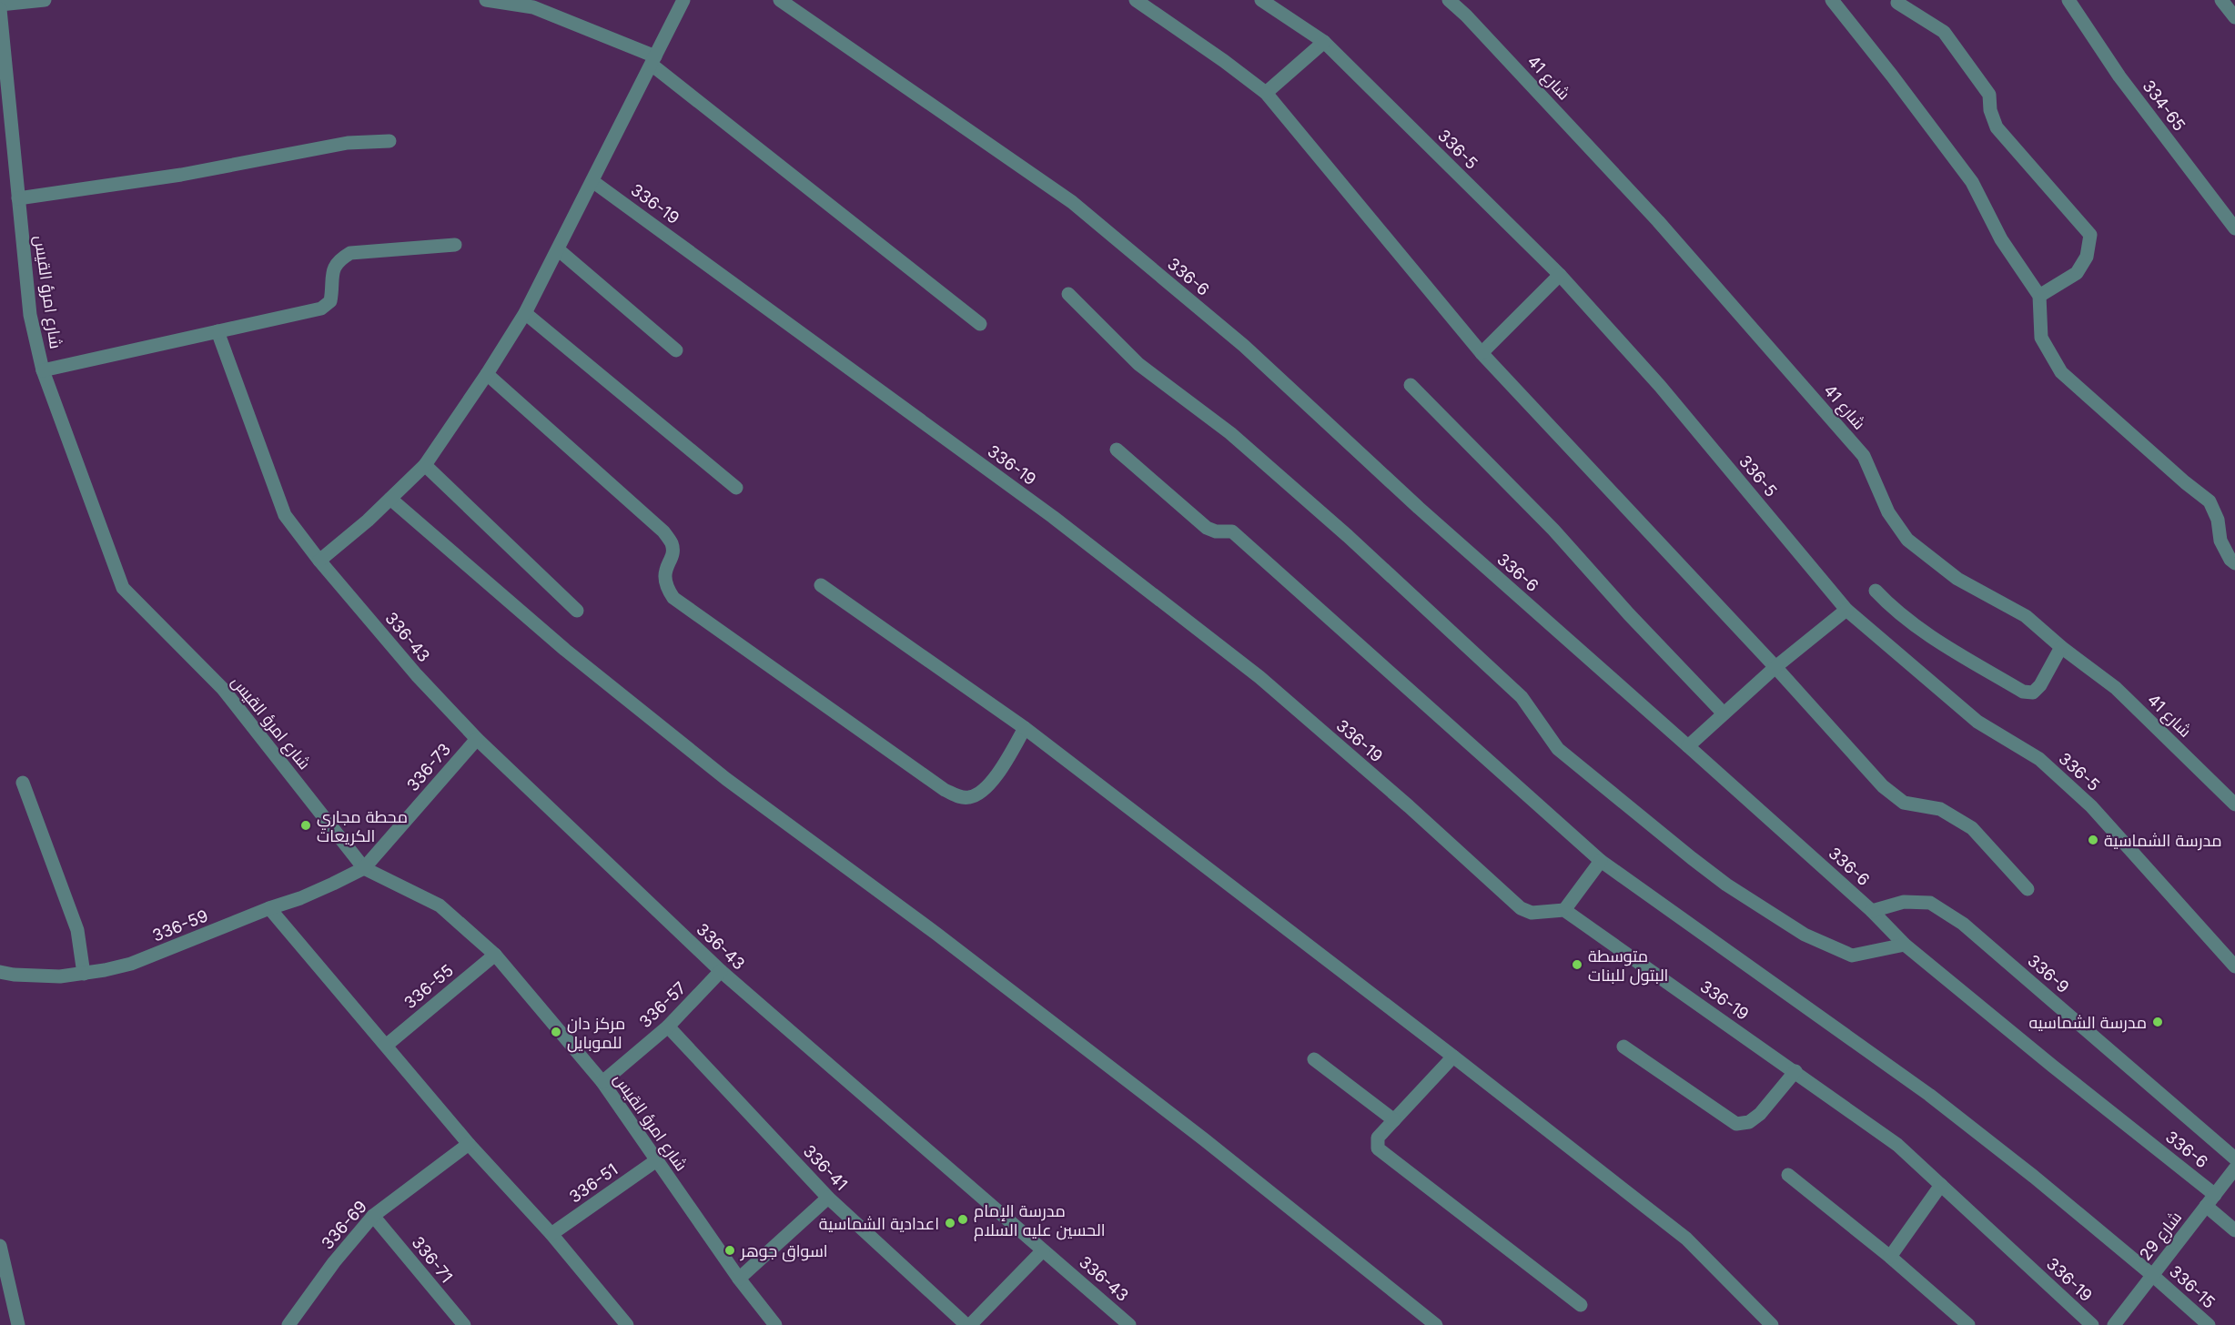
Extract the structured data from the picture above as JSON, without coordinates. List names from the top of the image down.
{
  "streets": {
    "street": [
      "شارع 41",
      "334-65",
      "336-5",
      "336-19",
      "336-6",
      "شارع امرؤ القيس",
      "336-43",
      "336-73",
      "336-59",
      "336-9",
      "336-55",
      "336-57",
      "336-41",
      "336-51",
      "336-69",
      "شارع 29",
      "336-71",
      "336-15"
    ]
  },
  "crossings": [
    ["336-6", "336-9"],
    ["336-6", "شارع 29"],
    ["شارع امرؤ القيس", "336-73"],
    ["شارع امرؤ القيس", "336-59"],
    ["شارع امرؤ القيس", "336-55"],
    ["شارع امرؤ القيس", "336-57"],
    ["شارع امرؤ القيس", "336-51"],
    ["336-43", "336-73"],
    ["336-43", "336-57"],
    ["336-73", "336-59"],
    ["336-9", "شارع 29"],
    ["336-57", "336-41"],
    ["336-69", "336-71"],
    ["شارع 29", "336-15"]
  ],
  "places": [
    "محطة مجاري الكريعات",
    "مدرسة الشماسية",
    "متوسطة البتول للبنات",
    "مدرسة الشماسيه",
    "مركز دان للموبايل",
    "مدرسة الإمام الحسين عليه السلام",
    "اعدادية الشماسية",
    "اسواق جوهر"
  ]
}
